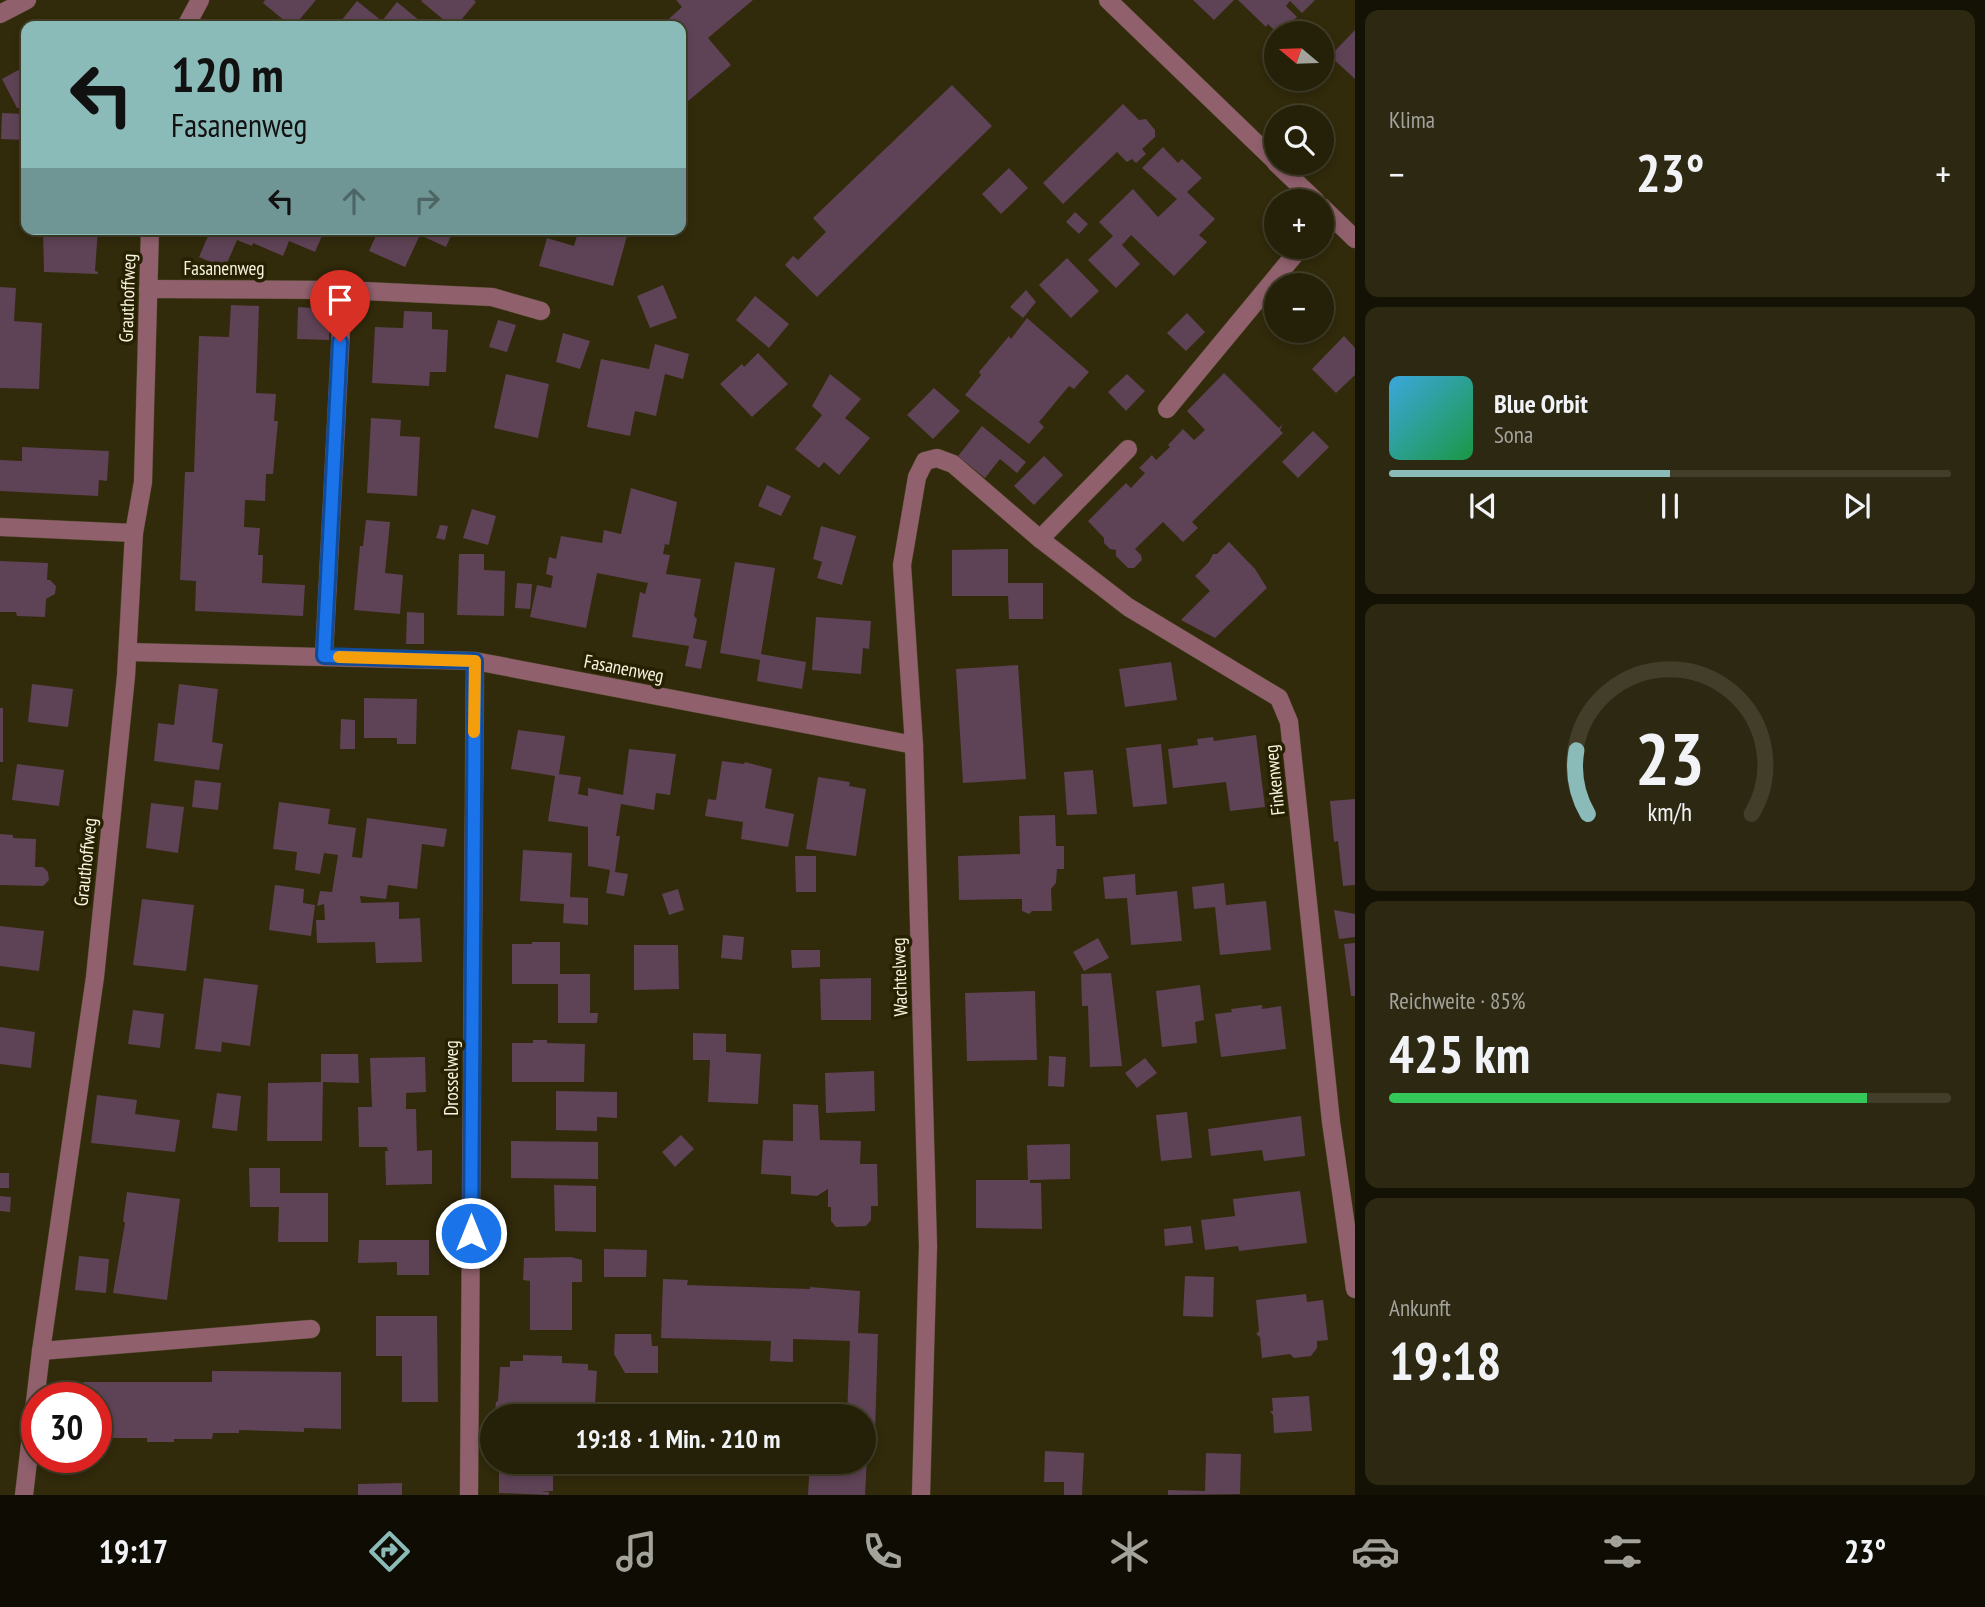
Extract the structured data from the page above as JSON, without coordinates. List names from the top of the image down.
{
  "streets": {
    "street": [
      "Fasanenweg",
      "Grauthoffweg",
      "Finkenweg",
      "Wachtelweg",
      "Drosselweg"
    ]
  },
  "crossings": [
    ["Fasanenweg", "Grauthoffweg"],
    ["Fasanenweg", "Wachtelweg"],
    ["Fasanenweg", "Drosselweg"],
    ["Finkenweg", "Wachtelweg"]
  ],
  "north": "left",
  "page": {
    "tile": [
      "Klima",
      ["Reichweite · 85%", "425 km"],
      ["Ankunft", "19:18"]
    ],
    "map_buttons": ["+", "−"],
    "turn": ["120 m", "Fasanenweg"],
    "heat": ["−", "23°", "+"],
    "song": ["Blue Orbit", "Sona"],
    "limit": "30",
    "trip": "19:18 · 1 Min. · 210 m",
    "tabs": ["19:17", "23°"],
    "gauge": ["23", "km/h"]
  }
}
